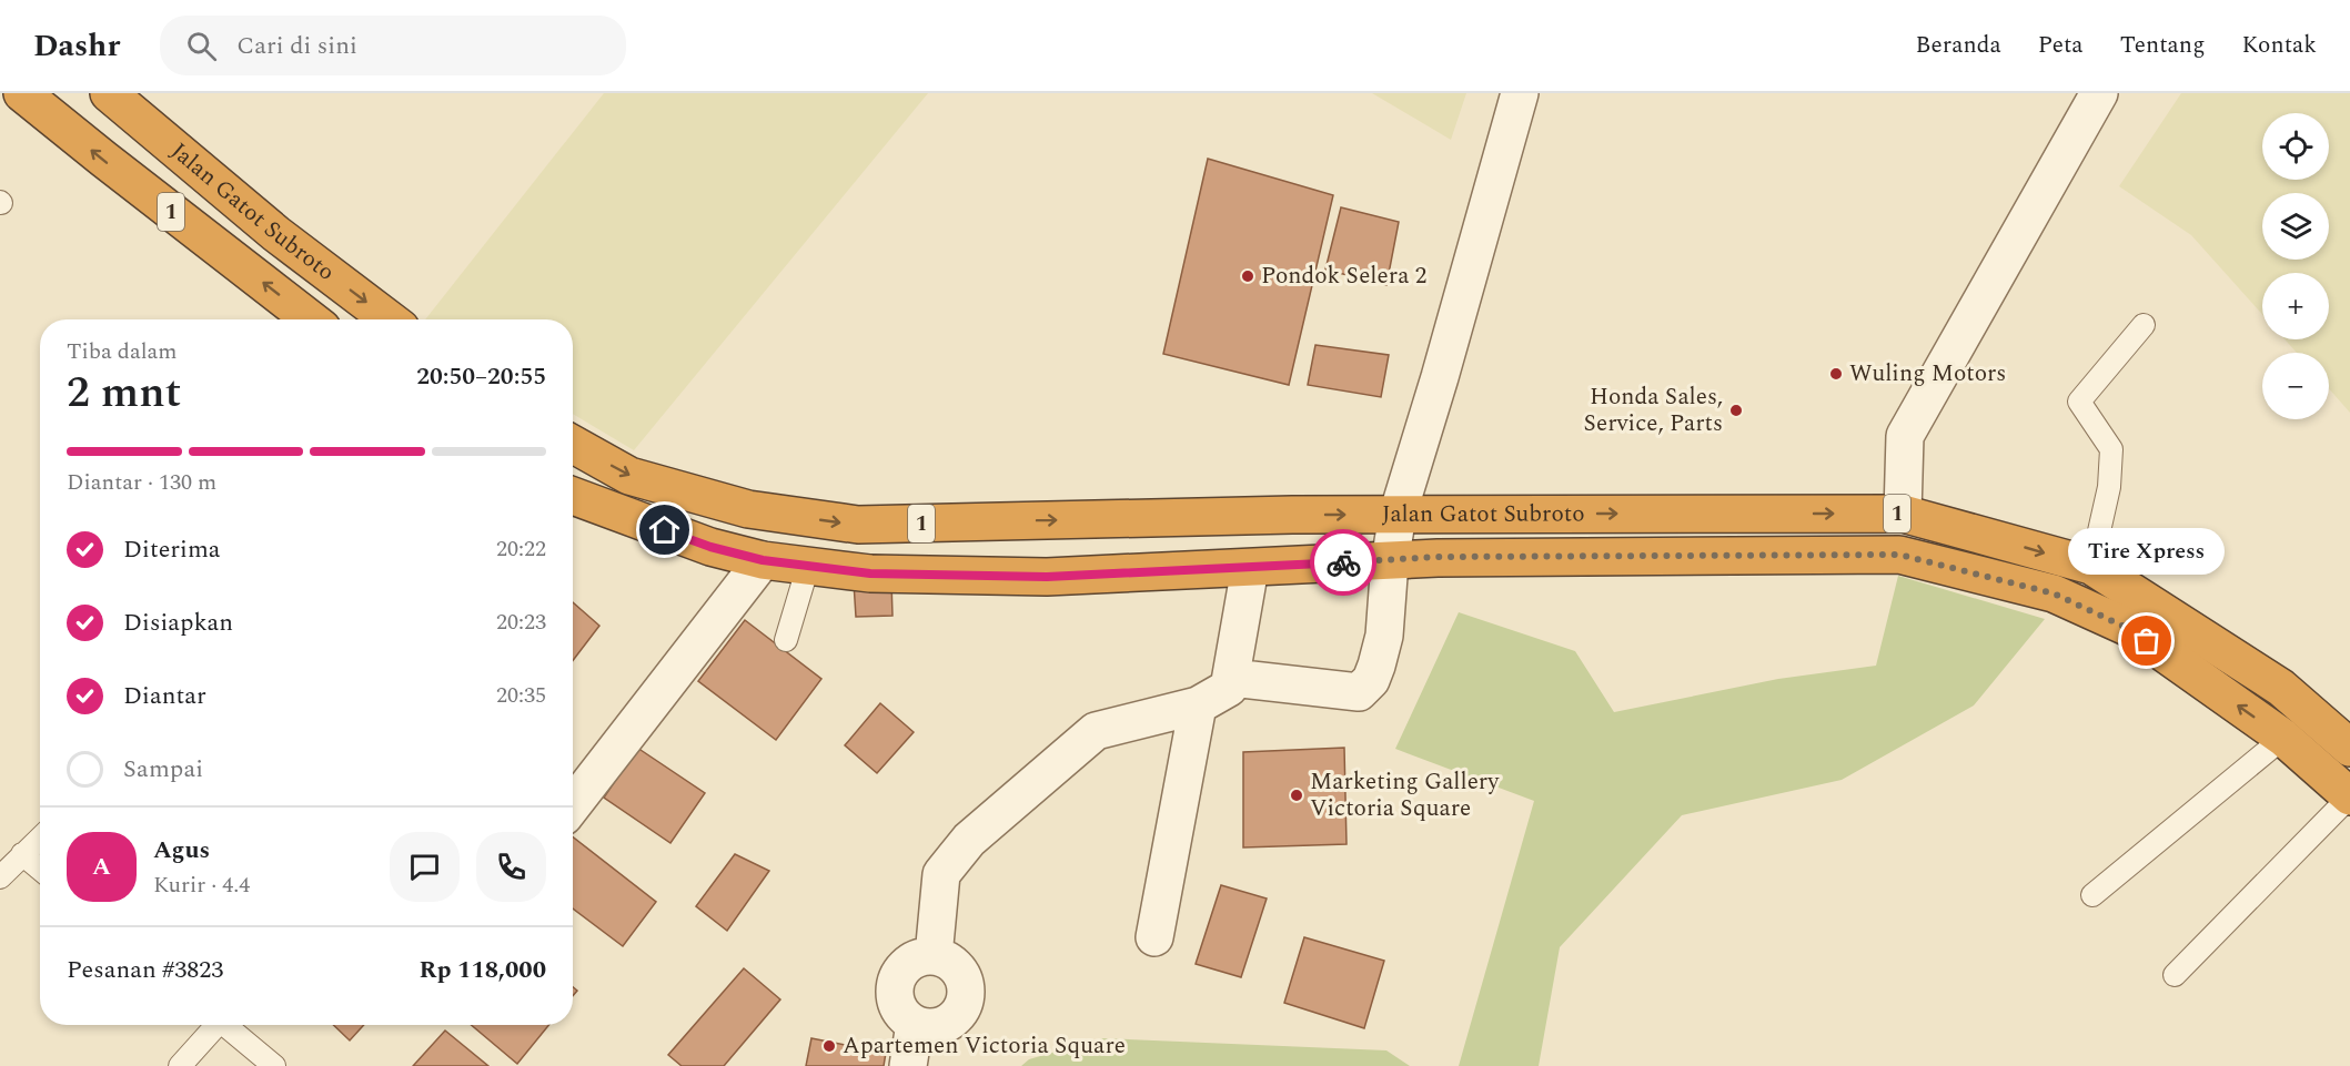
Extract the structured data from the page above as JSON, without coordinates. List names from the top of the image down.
{
  "streets": {
    "highway": ["1", "Jalan Gatot Subroto"]
  },
  "places": [
    "Pondok Selera 2",
    "Wuling Motors",
    "Honda Sales, Service, Parts",
    "Tire Xpress",
    "Marketing Gallery Victoria Square",
    "Apartemen Victoria Square"
  ],
  "page": {
    "header": "Dashr",
    "search": "Cari di sini",
    "nav": [
      "Beranda",
      "Peta",
      "Tentang",
      "Kontak"
    ],
    "map_buttons": ["+", "−"],
    "heading": ["2 mnt", "Tiba dalam", "20:50–20:55"],
    "panel": [
      "Agus",
      "Kurir · 4.4",
      "Pesanan #3823",
      "Rp 118,000"
    ],
    "bar": "Diantar · 130 m",
    "list": [
      ["Diterima", "20:22"],
      ["Disiapkan", "20:23"],
      ["Diantar", "20:35"],
      "Sampai"
    ],
    "bubble": "Tire Xpress",
    "round": "A"
  }
}
